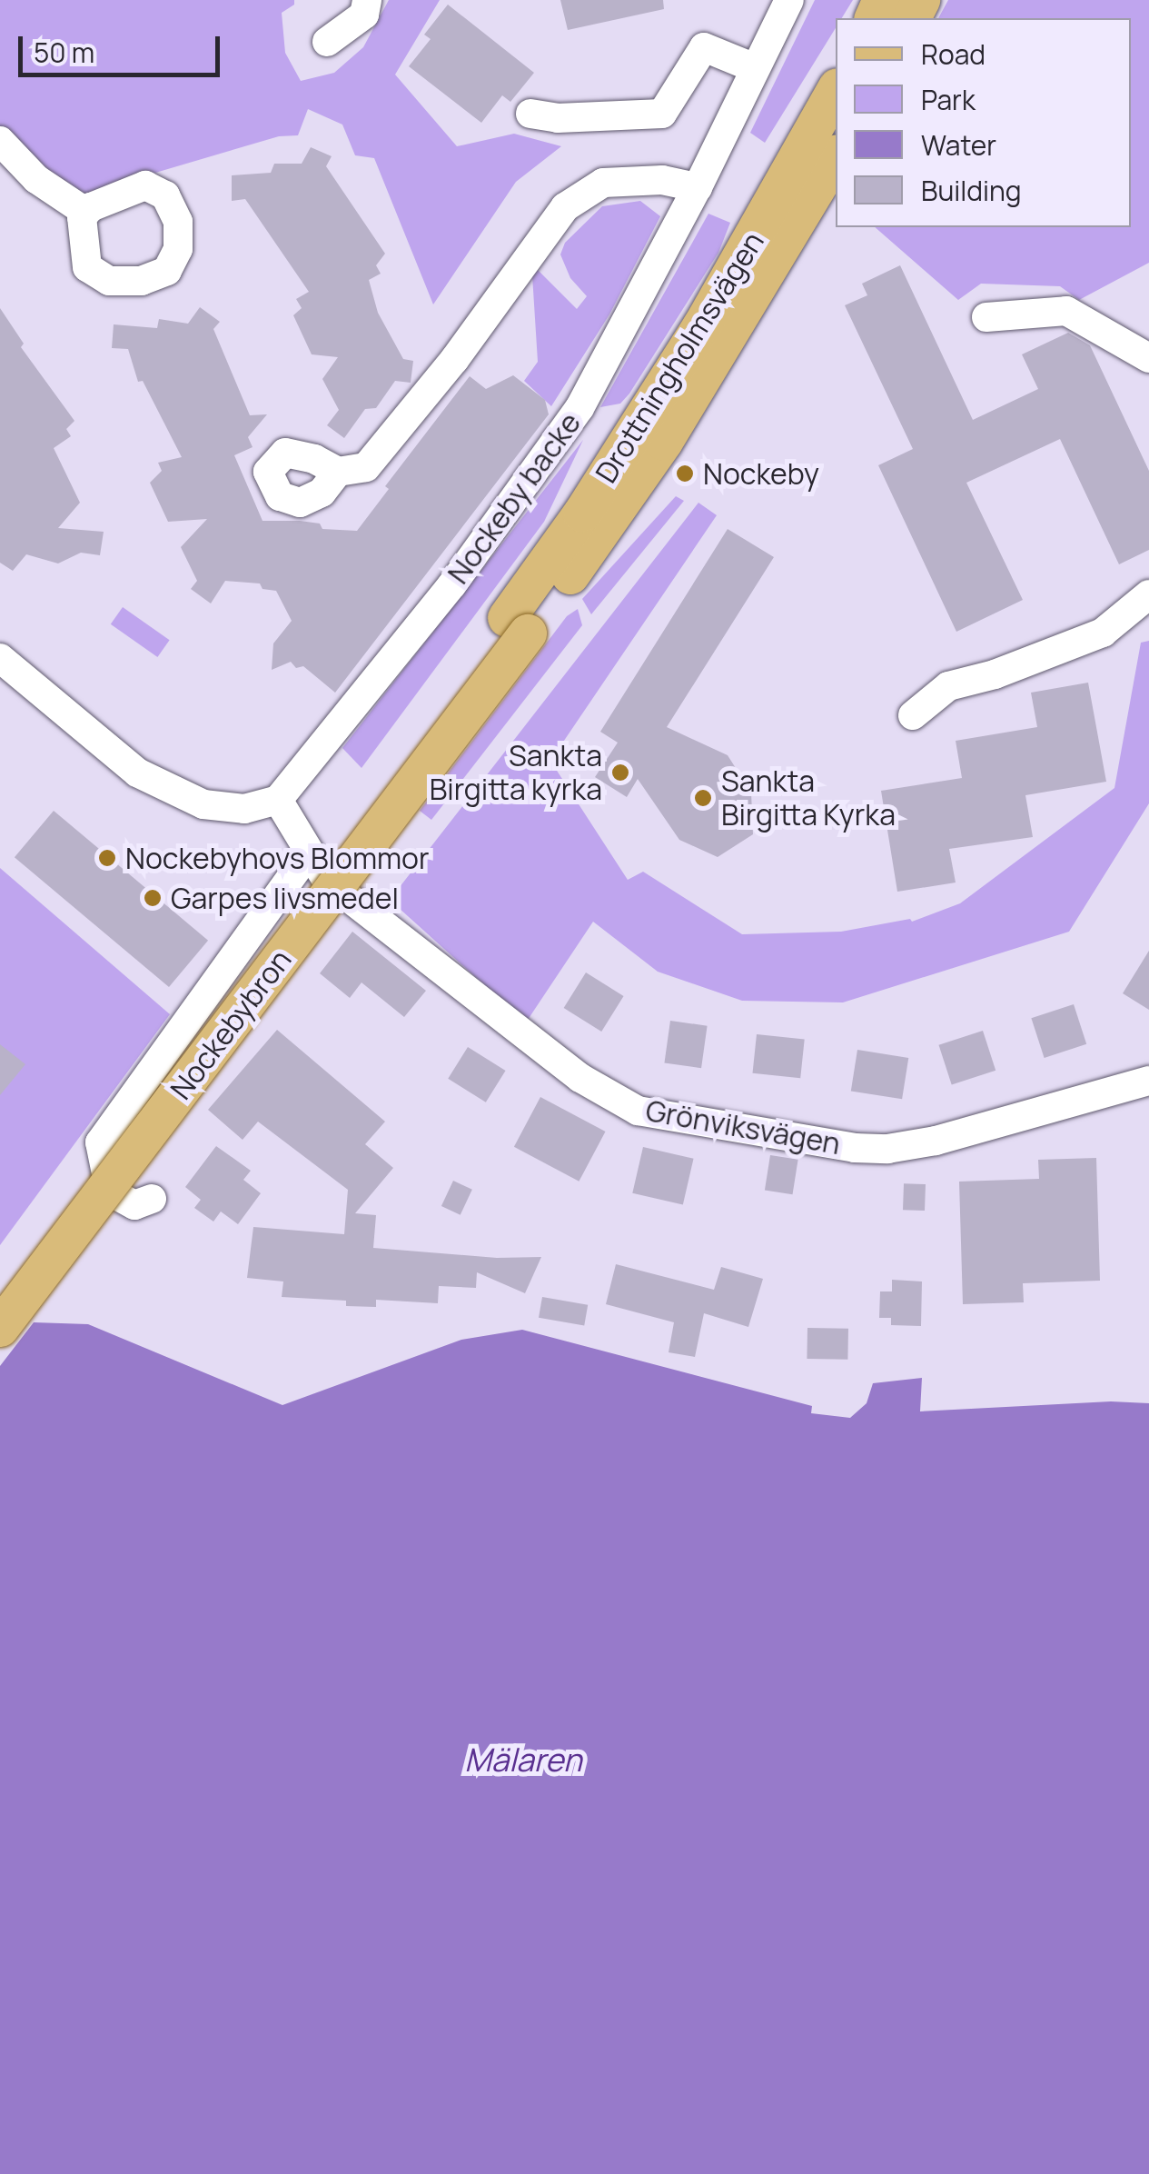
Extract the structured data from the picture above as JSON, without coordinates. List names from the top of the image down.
{
  "streets": {
    "main road": ["Drottningholmsvägen", "Nockebybron"],
    "street": ["Nockeby backe", "Grönviksvägen"]
  },
  "crossings": [
    ["Drottningholmsvägen", "Nockebybron"],
    ["Nockeby backe", "Grönviksvägen"]
  ],
  "water": ["Mälaren"],
  "places": [
    "Nockeby",
    "Sankta Birgitta kyrka",
    "Sankta Birgitta Kyrka",
    "Nockebyhovs Blommor",
    "Garpes livsmedel"
  ],
  "legend": [
    "Road",
    "Park",
    "Water",
    "Building"
  ],
  "scale_bar": "50 m"
}
